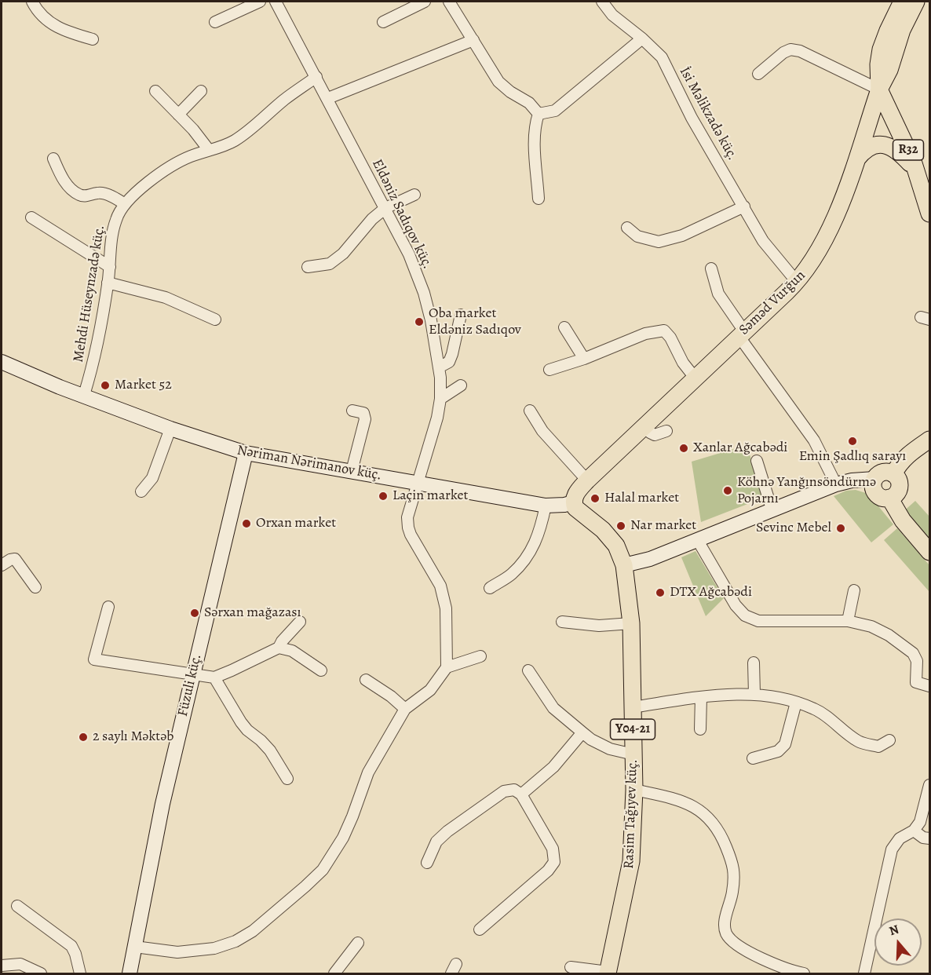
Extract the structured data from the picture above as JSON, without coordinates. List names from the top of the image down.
{
  "streets": {
    "main road": [
      "R32",
      "Səməd Vurğun",
      "Y04-21",
      "Rasim Tağıyev küç."
    ],
    "street": [
      "İsi Məlikzadə küç.",
      "Eldəniz Sadıqov küç.",
      "Mehdi Hüseynzadə küç.",
      "Nəriman Nərimanov küç.",
      "Füzuli küç."
    ]
  },
  "crossings": [
    ["İsi Məlikzadə küç.", "Səməd Vurğun"],
    ["R32", "Səməd Vurğun"],
    ["Eldəniz Sadıqov küç.", "Mehdi Hüseynzadə küç."],
    ["Eldəniz Sadıqov küç.", "Nəriman Nərimanov küç."],
    ["Mehdi Hüseynzadə küç.", "Nəriman Nərimanov küç."],
    ["Səməd Vurğun", "Nəriman Nərimanov küç."],
    ["Səməd Vurğun", "Rasim Tağıyev küç."],
    ["Nəriman Nərimanov küç.", "Füzuli küç."],
    ["Nəriman Nərimanov küç.", "Rasim Tağıyev küç."]
  ],
  "places": [
    "Oba market Eldəniz Sadıqov",
    "Market 52",
    "Emin Şadlıq sarayı",
    "Xanlar Ağcabədi",
    "Köhnə Yanğınsöndürmə Pojarnı",
    "Laçin market",
    "Halal market",
    "Orxan market",
    "Nar market",
    "Sevinc Mebel",
    "DTX Ağcabədi",
    "Sərxan mağazası",
    "2 saylı Məktəb"
  ],
  "north": "top"
}
